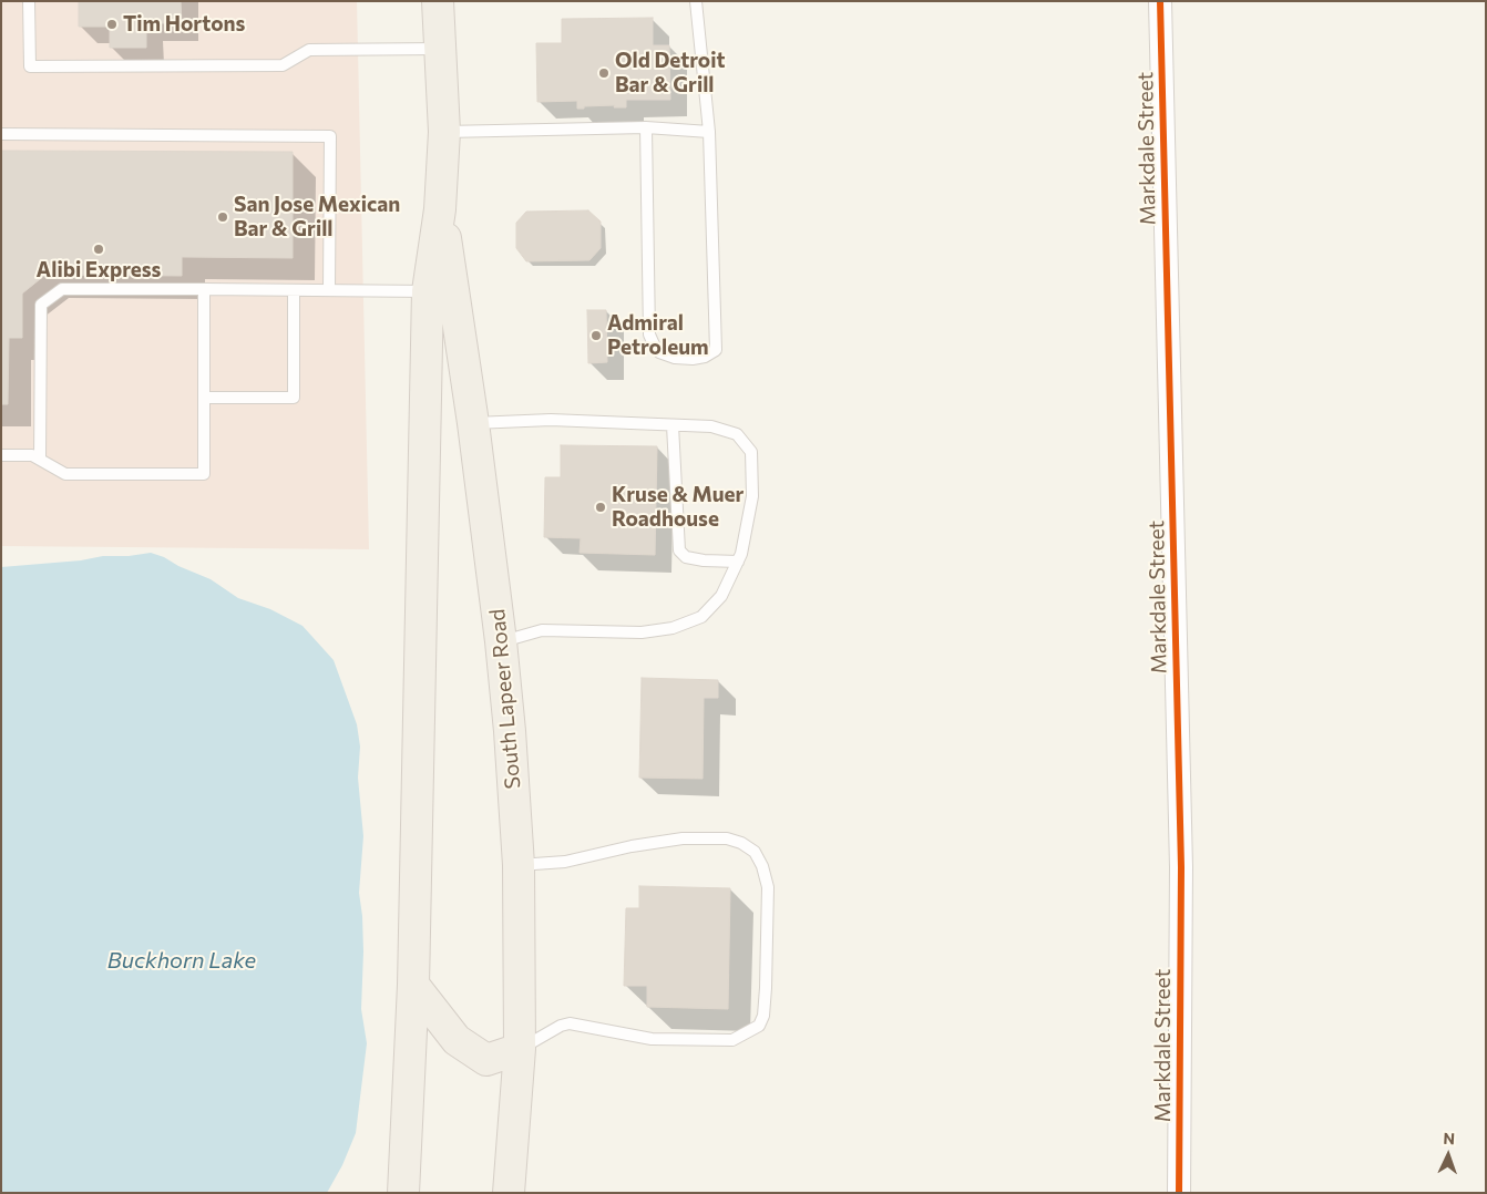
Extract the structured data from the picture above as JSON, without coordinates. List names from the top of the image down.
{
  "streets": {
    "main road": ["South Lapeer Road"],
    "street": ["Markdale Street"]
  },
  "water": ["Buckhorn Lake"],
  "places": [
    "Tim Hortons",
    "Old Detroit Bar & Grill",
    "San Jose Mexican Bar & Grill",
    "Alibi Express",
    "Admiral Petroleum",
    "Kruse & Muer Roadhouse"
  ],
  "north": "top"
}
